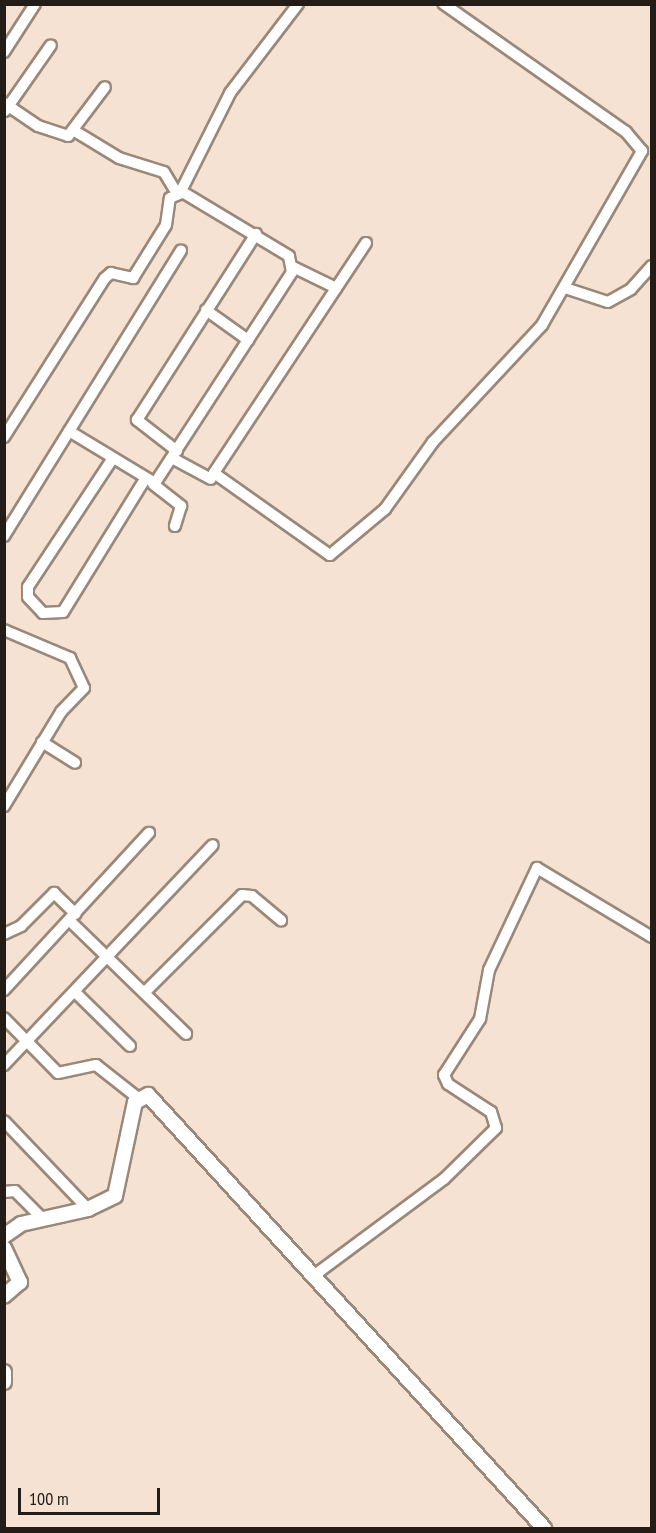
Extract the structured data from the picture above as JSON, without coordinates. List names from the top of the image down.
{
  "scale_bar": "100 m"
}
